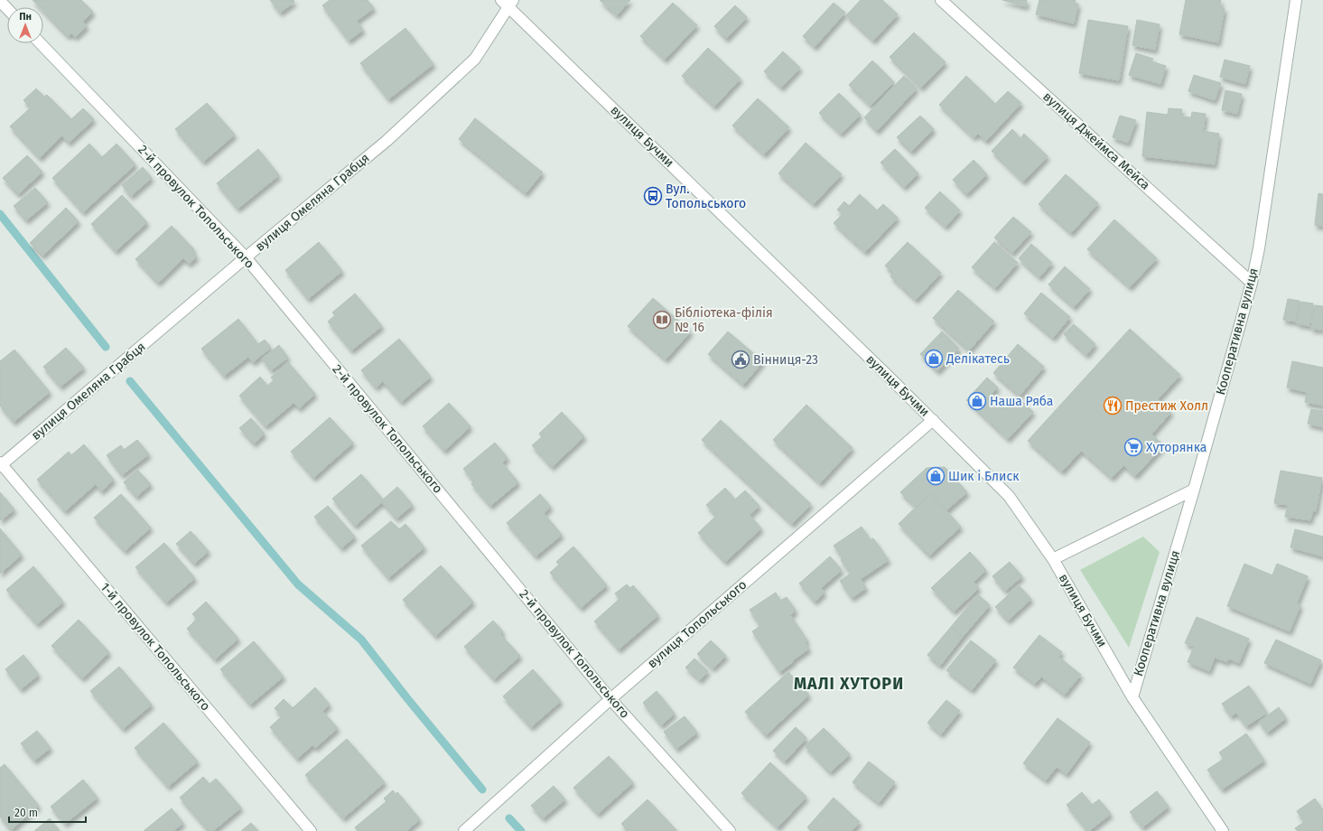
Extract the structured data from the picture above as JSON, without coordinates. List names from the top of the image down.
{
  "streets": {
    "street": [
      "вулиця Бучми",
      "вулиця Джеймса Мейса",
      "вулиця Омеляна Грабця",
      "2-й провулок Топольського",
      "Кооперативна вулиця",
      "вулиця Топольського",
      "1-й провулок Топольського"
    ]
  },
  "crossings": [
    ["вулиця Бучми", "вулиця Омеляна Грабця"],
    ["вулиця Бучми", "Кооперативна вулиця"],
    ["вулиця Бучми", "вулиця Топольського"],
    ["вулиця Джеймса Мейса", "Кооперативна вулиця"],
    ["вулиця Омеляна Грабця", "2-й провулок Топольського"],
    ["вулиця Омеляна Грабця", "1-й провулок Топольського"],
    ["2-й провулок Топольського", "вулиця Топольського"]
  ],
  "districts": ["МАЛІ ХУТОРИ"],
  "places": {
    "bus stop": ["Вул. Топольського"],
    "library": ["Бібліотека-філія № 16"],
    "shop": ["Делікатесь", "Наша Ряба", "Шик і Блиск"],
    "public building": ["Вінниця-23"],
    "restaurant": ["Престиж Холл"],
    "supermarket": ["Хуторянка"]
  },
  "scale_bar": "20 m",
  "north": "top"
}
